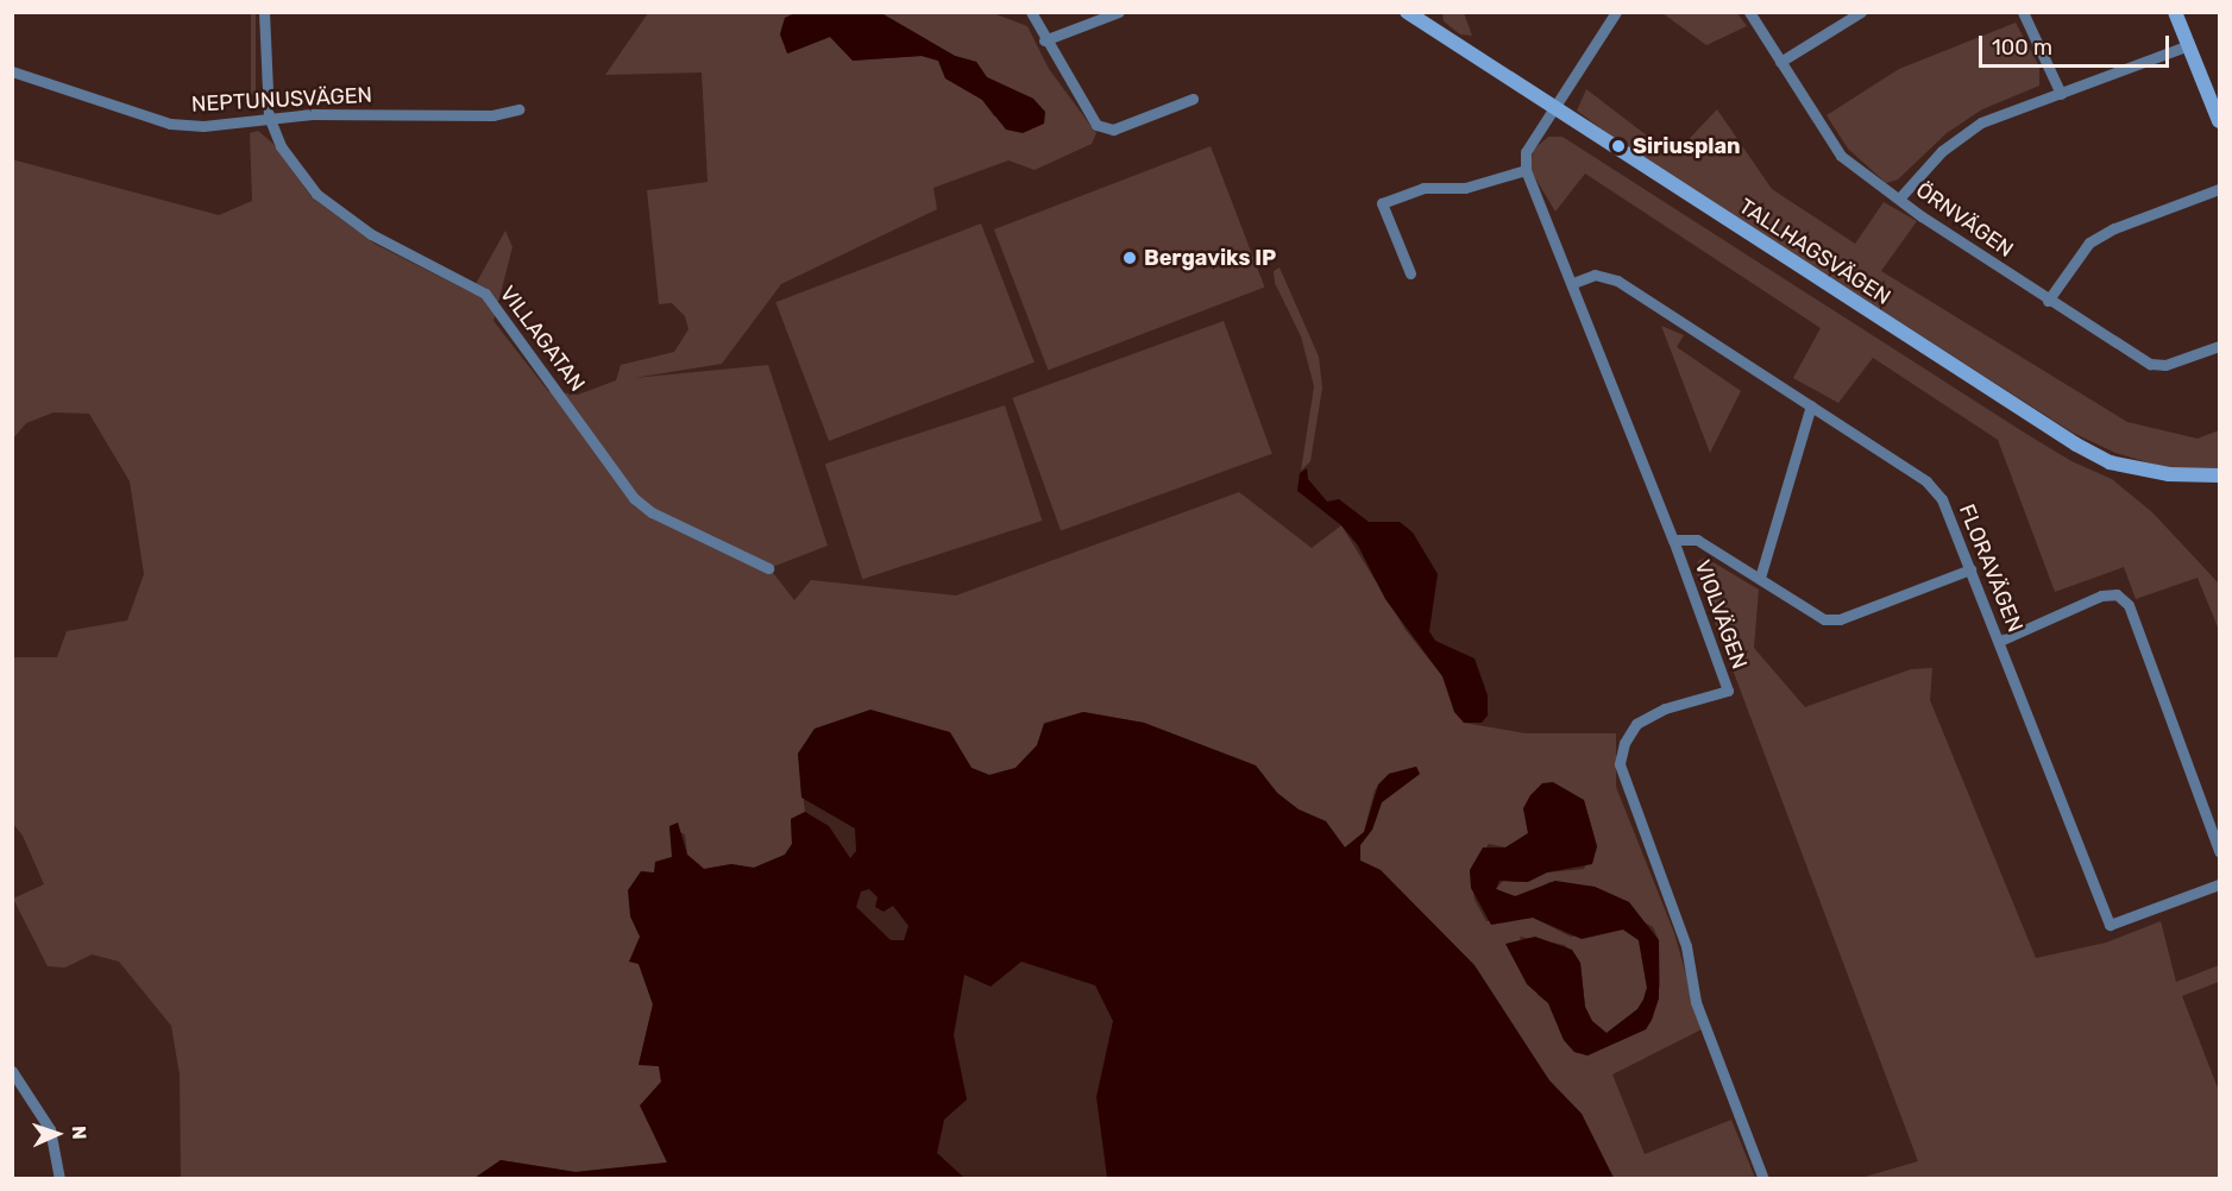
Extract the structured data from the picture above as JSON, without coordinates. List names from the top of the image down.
{
  "streets": {
    "main road": ["TALLHAGSVÄGEN"],
    "street": [
      "NEPTUNUSVÄGEN",
      "ÖRNVÄGEN",
      "VILLAGATAN",
      "FLORAVÄGEN",
      "VIOLVÄGEN"
    ]
  },
  "crossings": [
    ["NEPTUNUSVÄGEN", "VILLAGATAN"],
    ["FLORAVÄGEN", "VIOLVÄGEN"]
  ],
  "places": ["Siriusplan", "Bergaviks IP"],
  "scale_bar": "100 m",
  "north": "right"
}
